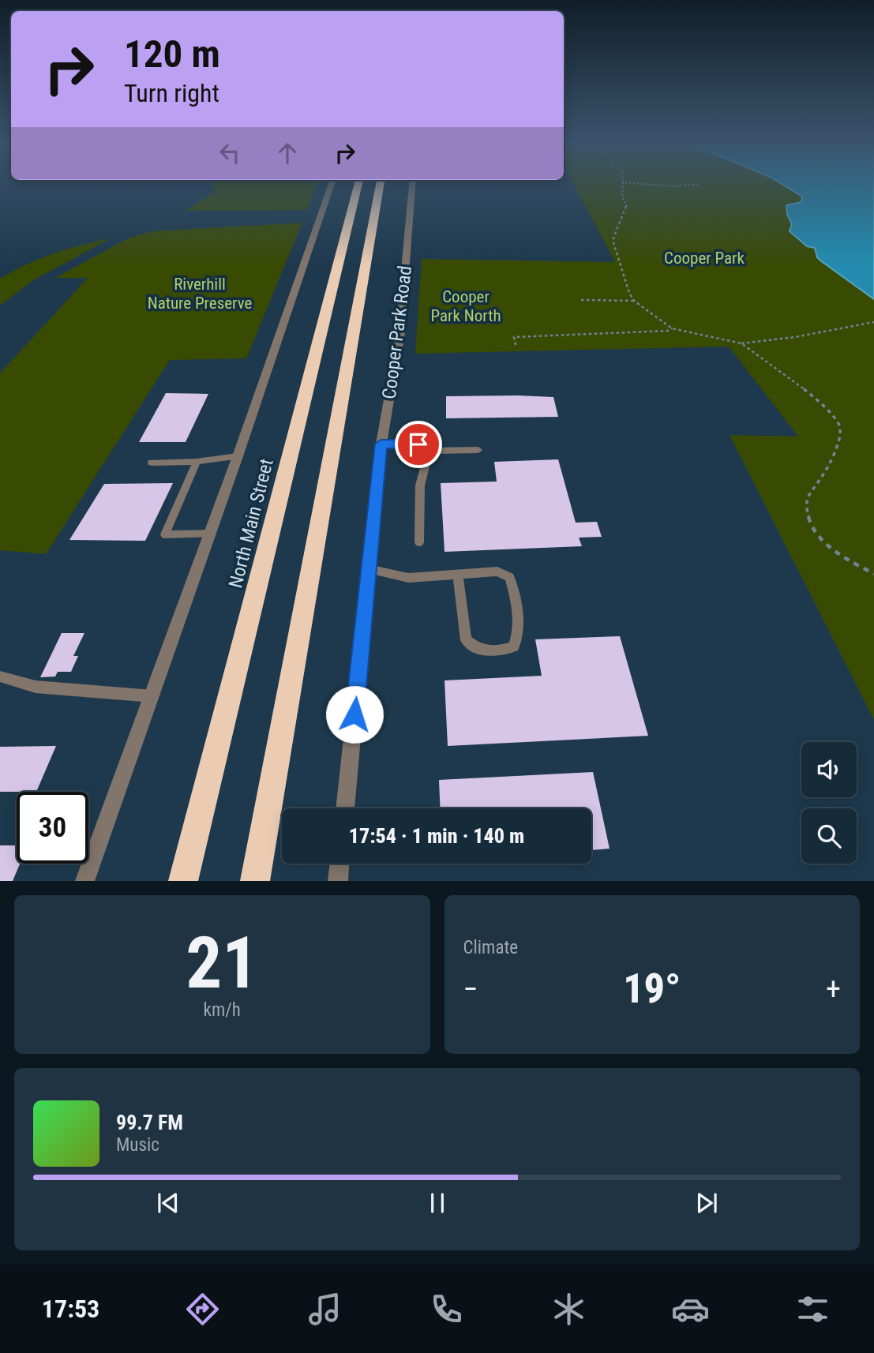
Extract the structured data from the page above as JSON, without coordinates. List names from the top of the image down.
{
  "streets": {
    "highway": ["North Main Street"],
    "street": ["Cooper Park Road"]
  },
  "parks": ["Cooper Park", "Riverhill Nature Preserve", "Cooper Park North"],
  "page": {
    "turn": ["120 m", "Turn right"],
    "limit": "30",
    "trip": "17:54 · 1 min · 140 m",
    "tile": [
      ["21", "km/h"],
      "Climate"
    ],
    "heat": ["−", "19°", "+"],
    "song": ["99.7 FM", "Music"],
    "tabs": "17:53"
  }
}
